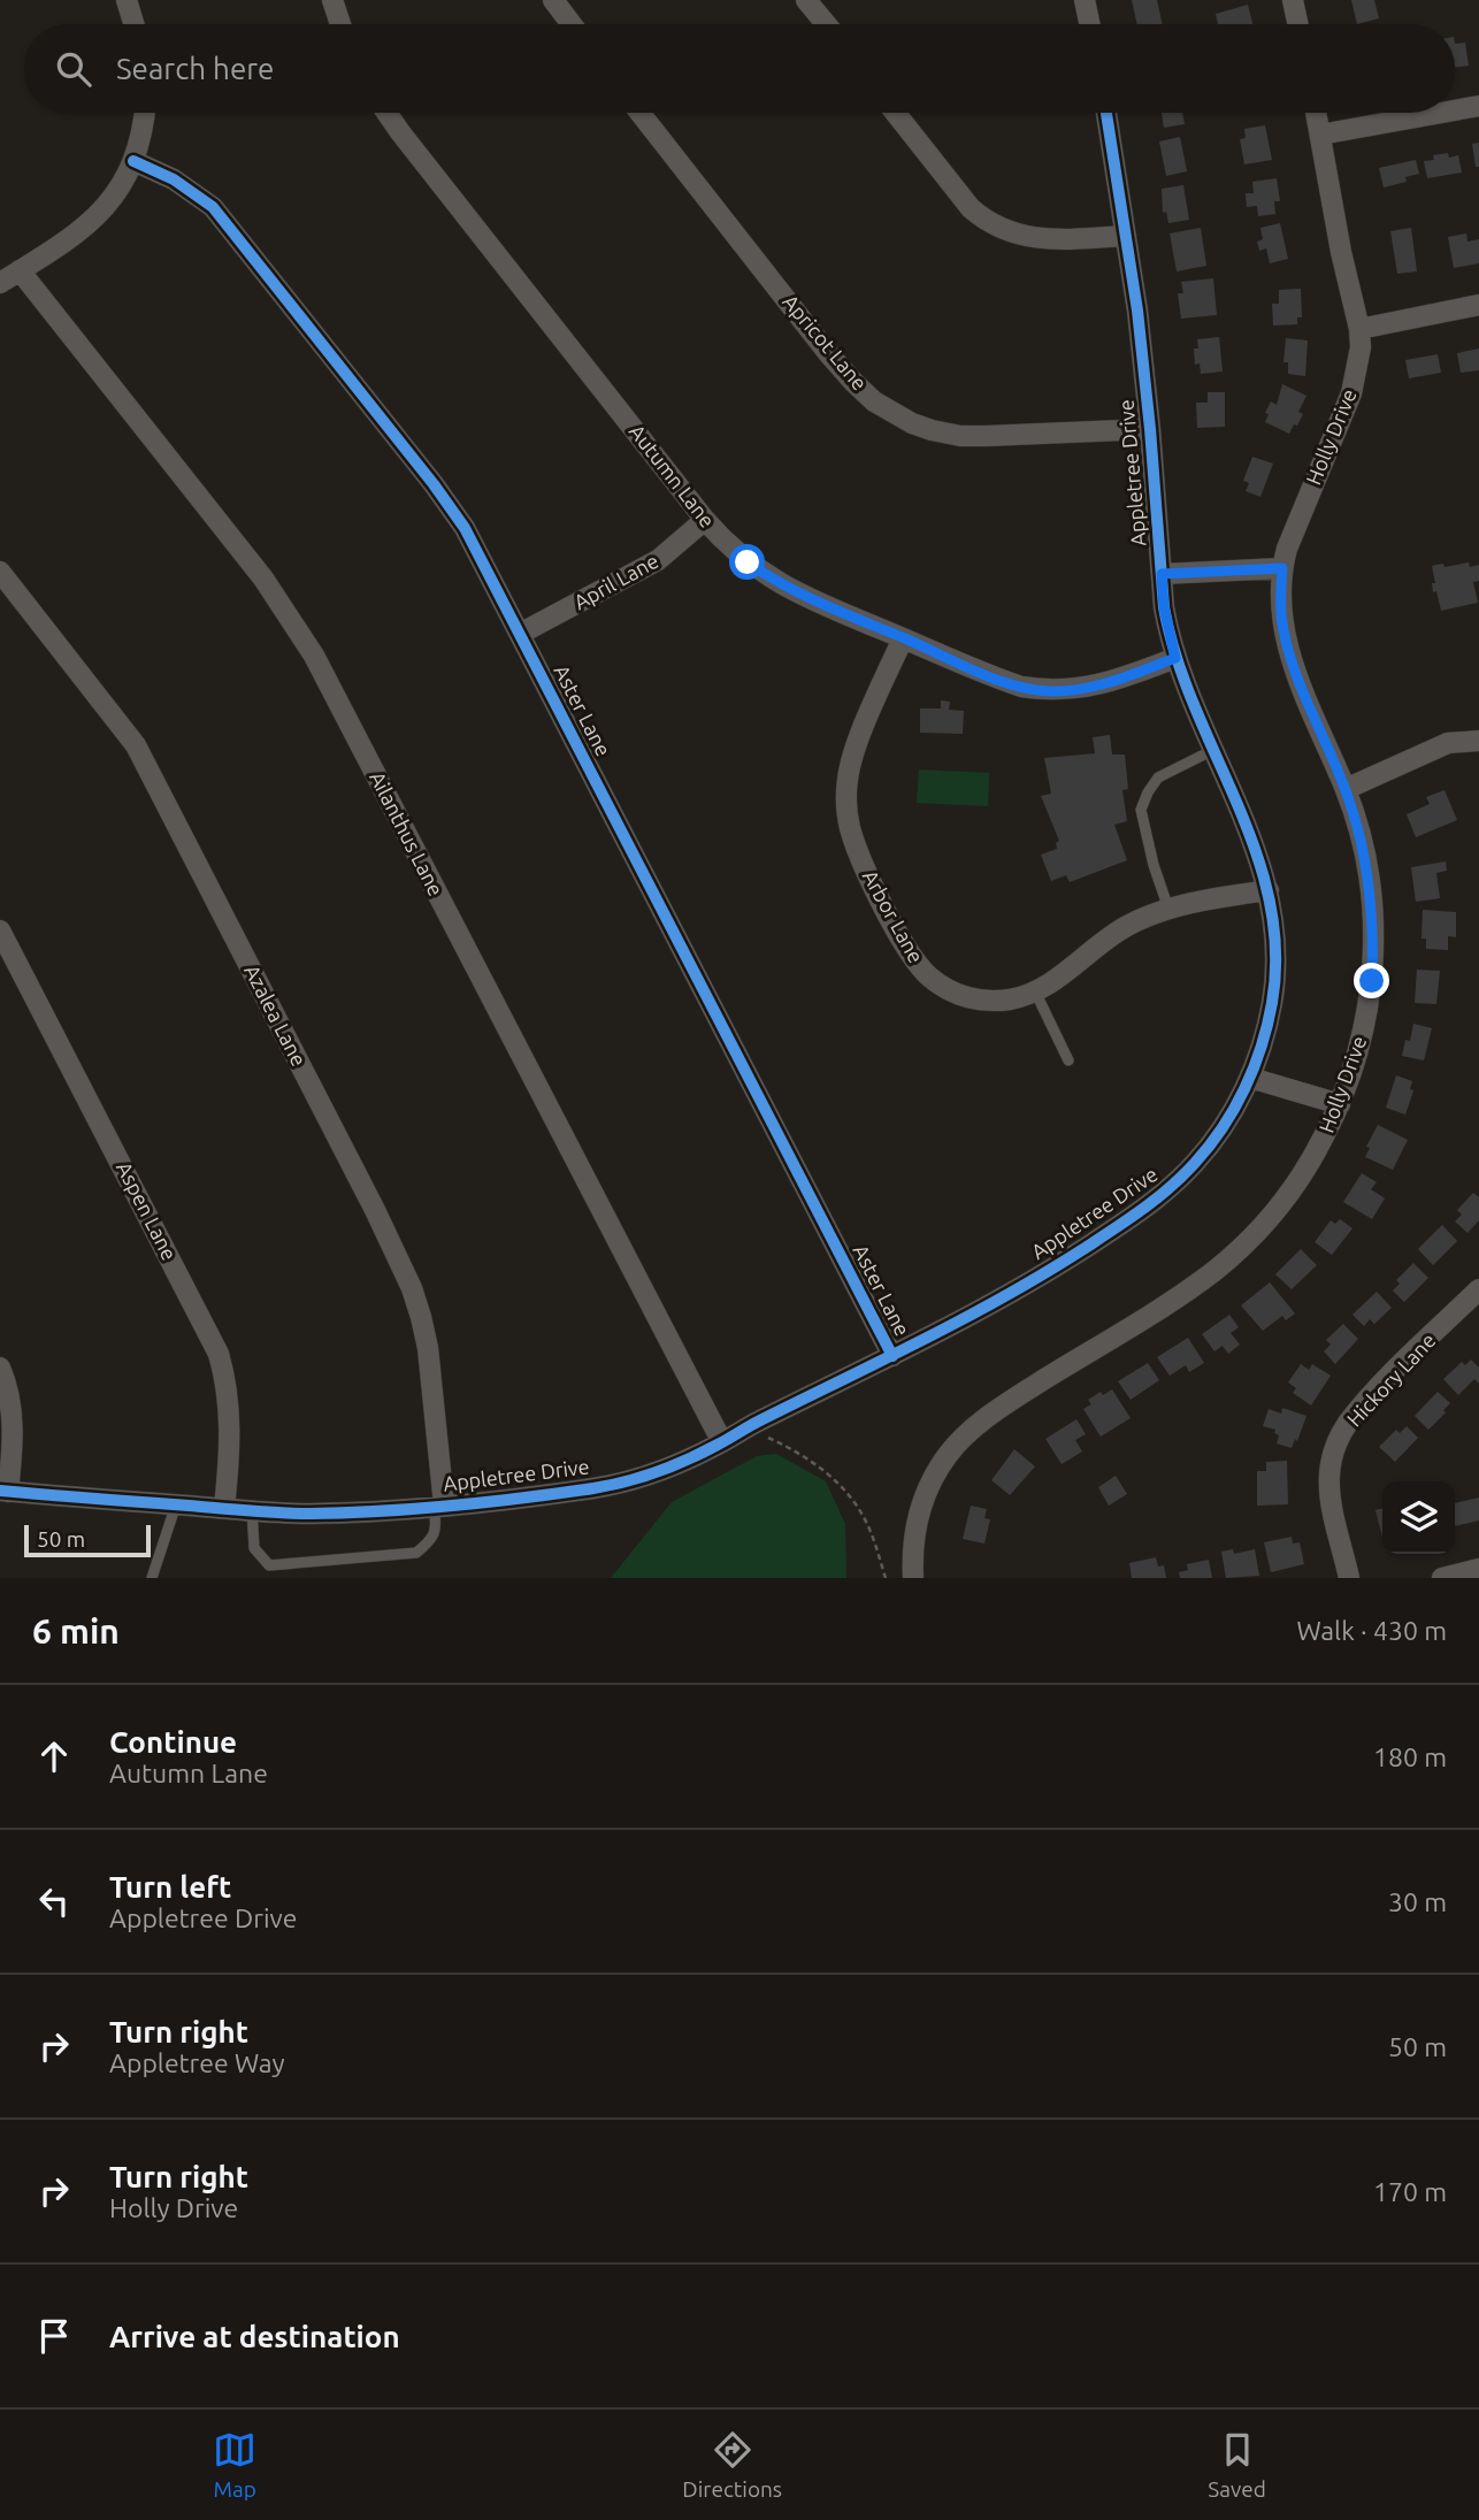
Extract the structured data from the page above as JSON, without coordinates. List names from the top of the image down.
{
  "streets": {
    "street": [
      "Apricot Lane",
      "Holly Drive",
      "Appletree Drive",
      "Autumn Lane",
      "April Lane",
      "Aster Lane",
      "Ailanthus Lane",
      "Arbor Lane",
      "Azalea Lane",
      "Aspen Lane",
      "Hickory Lane"
    ]
  },
  "crossings": [
    ["Apricot Lane", "Appletree Drive"],
    ["Appletree Drive", "Autumn Lane"],
    ["Appletree Drive", "Aster Lane"],
    ["Appletree Drive", "Ailanthus Lane"],
    ["Appletree Drive", "Arbor Lane"],
    ["Appletree Drive", "Azalea Lane"],
    ["Appletree Drive", "Aspen Lane"],
    ["Autumn Lane", "April Lane"],
    ["Autumn Lane", "Arbor Lane"],
    ["April Lane", "Aster Lane"]
  ],
  "scale_bar": "50 m",
  "page": {
    "search": "Search here",
    "scale": "50 m",
    "heading": ["6 min", "Walk · 430 m"],
    "list": [
      ["Continue", "Autumn Lane", "180 m"],
      ["Turn left", "Appletree Drive", "30 m"],
      ["Turn right", "Appletree Way", "50 m"],
      ["Turn right", "Holly Drive", "170 m"],
      "Arrive at destination"
    ],
    "nav": ["Map", "Directions", "Saved"]
  }
}
